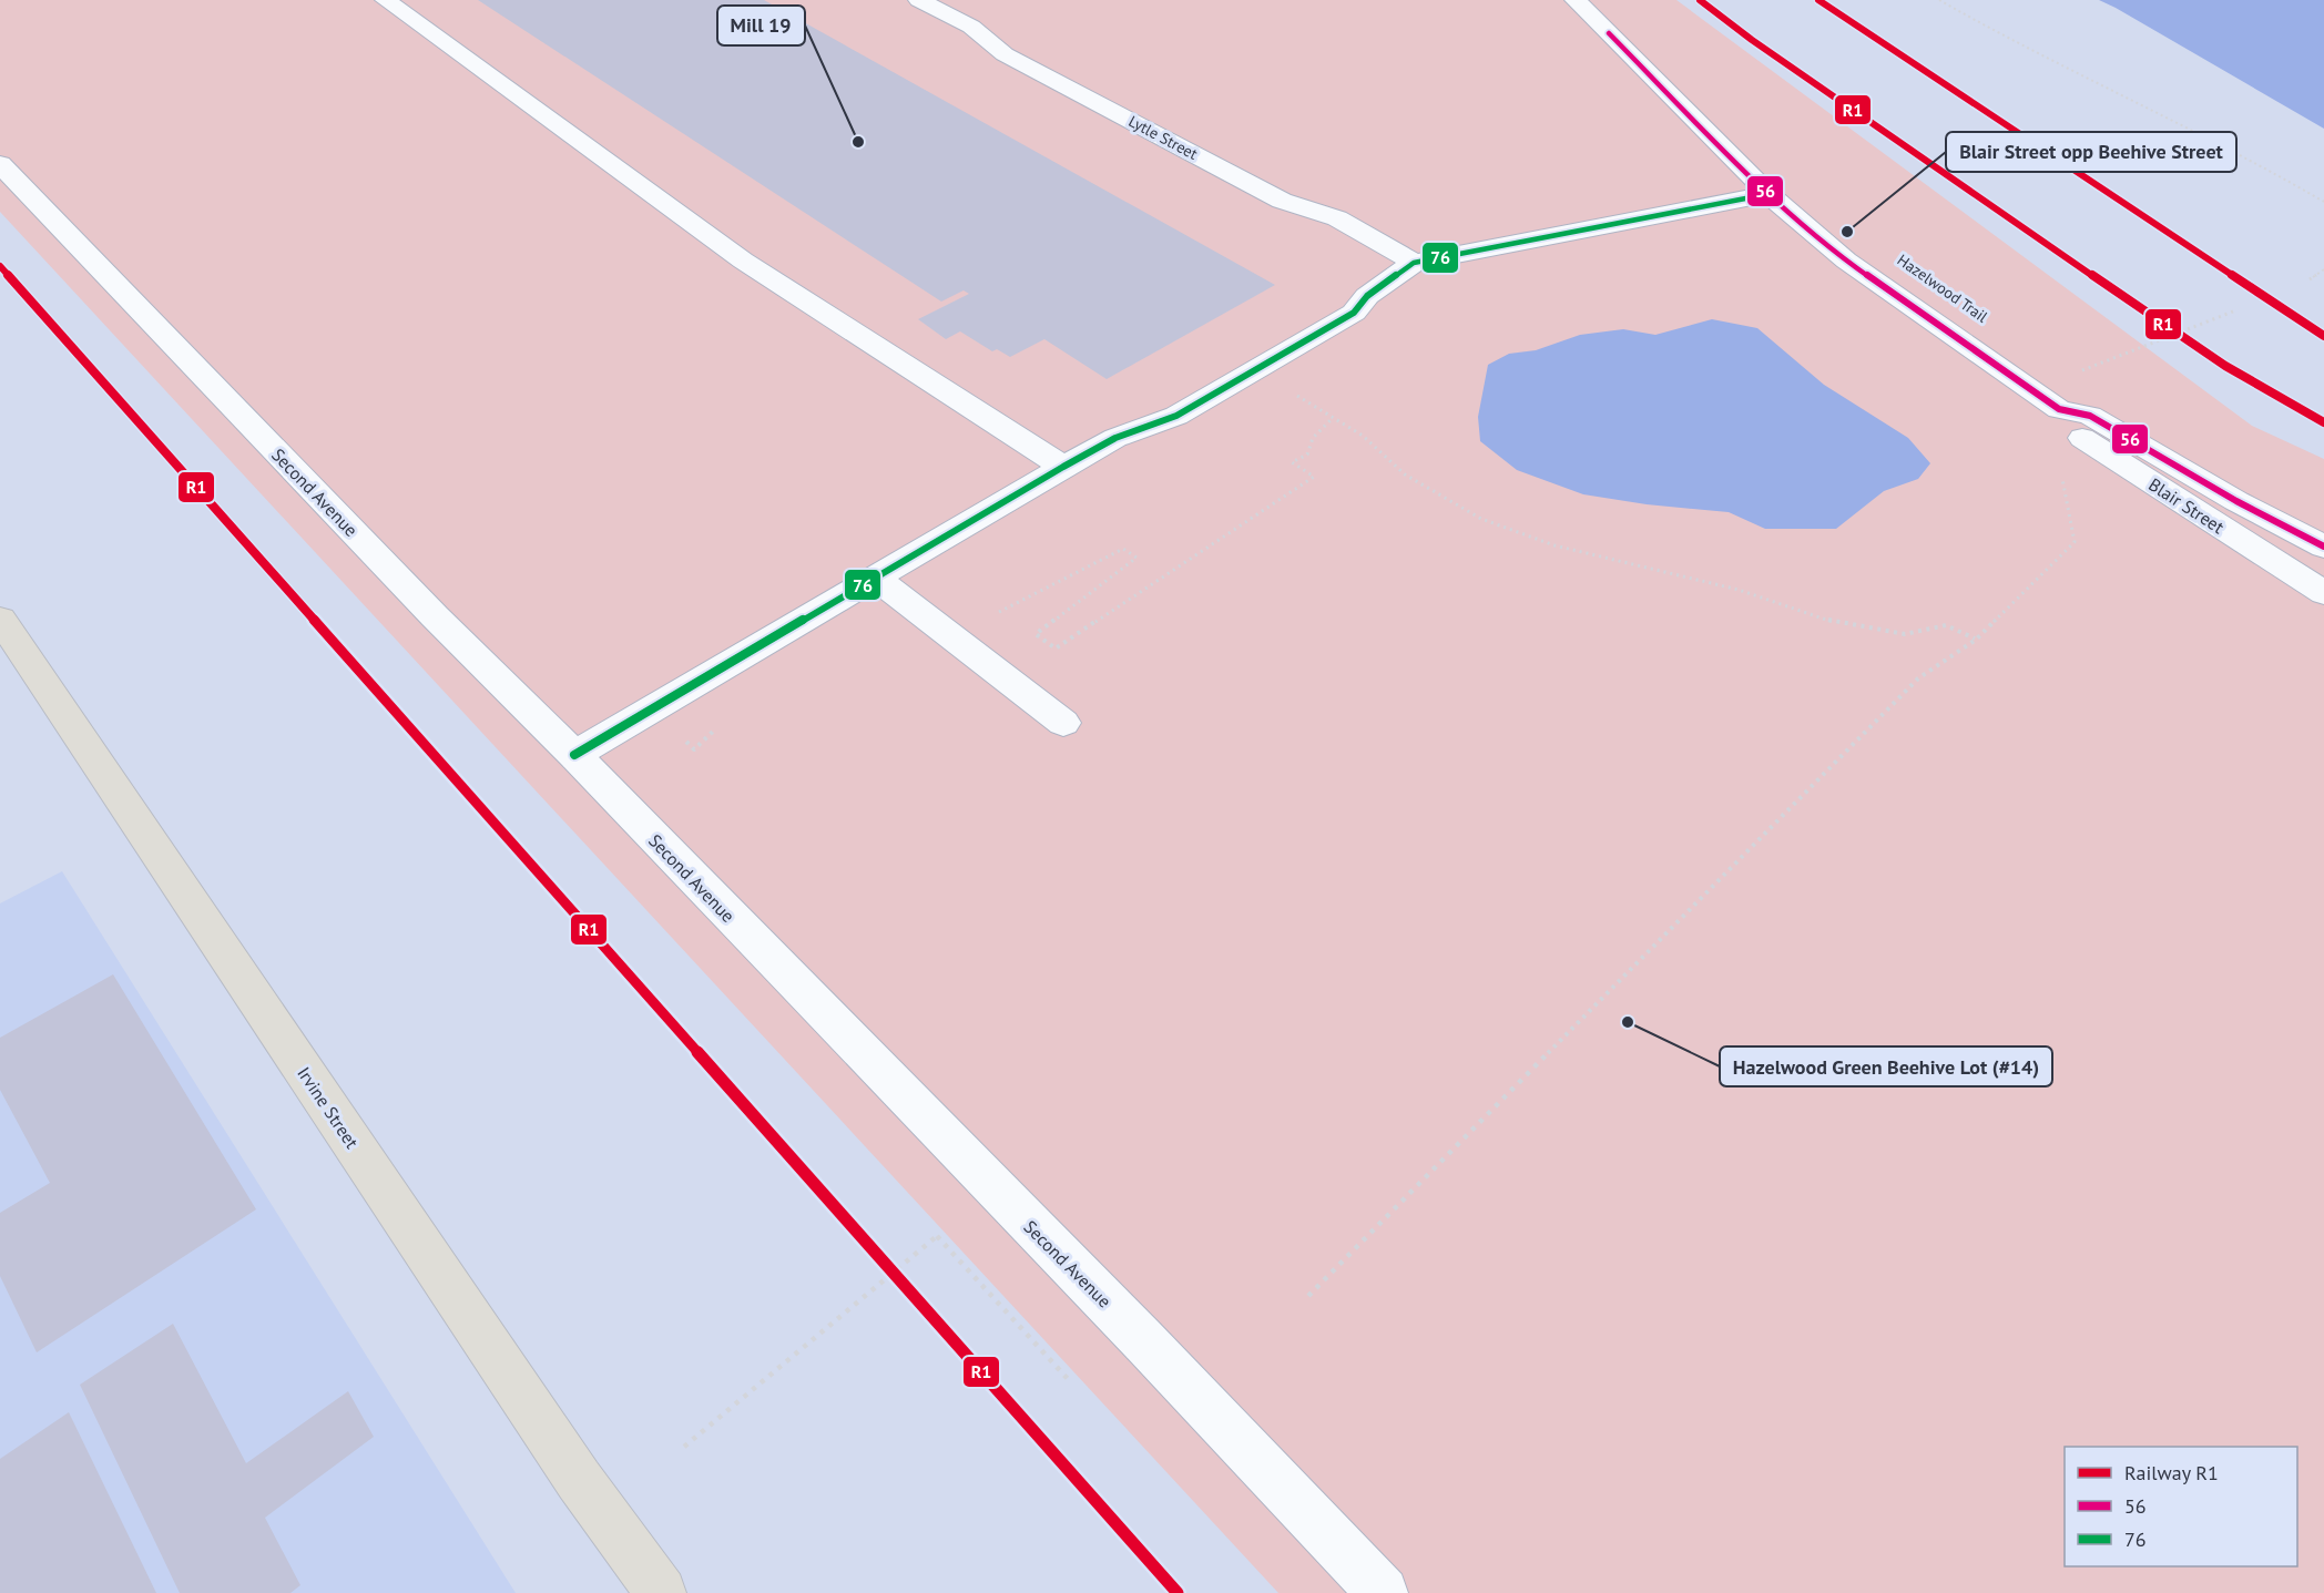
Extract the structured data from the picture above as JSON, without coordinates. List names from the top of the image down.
{
  "streets": {
    "main road": ["Irvine Street"],
    "street": ["Lytle Street", "Second Avenue", "Blair Street"]
  },
  "places": ["Mill 19", "Blair Street opp Beehive Street", "Hazelwood Green Beehive Lot (#14)"],
  "lines": ["rail line R1", "transit line 56", "transit line 76"],
  "legend": ["Railway R1", "56", "76"]
}
